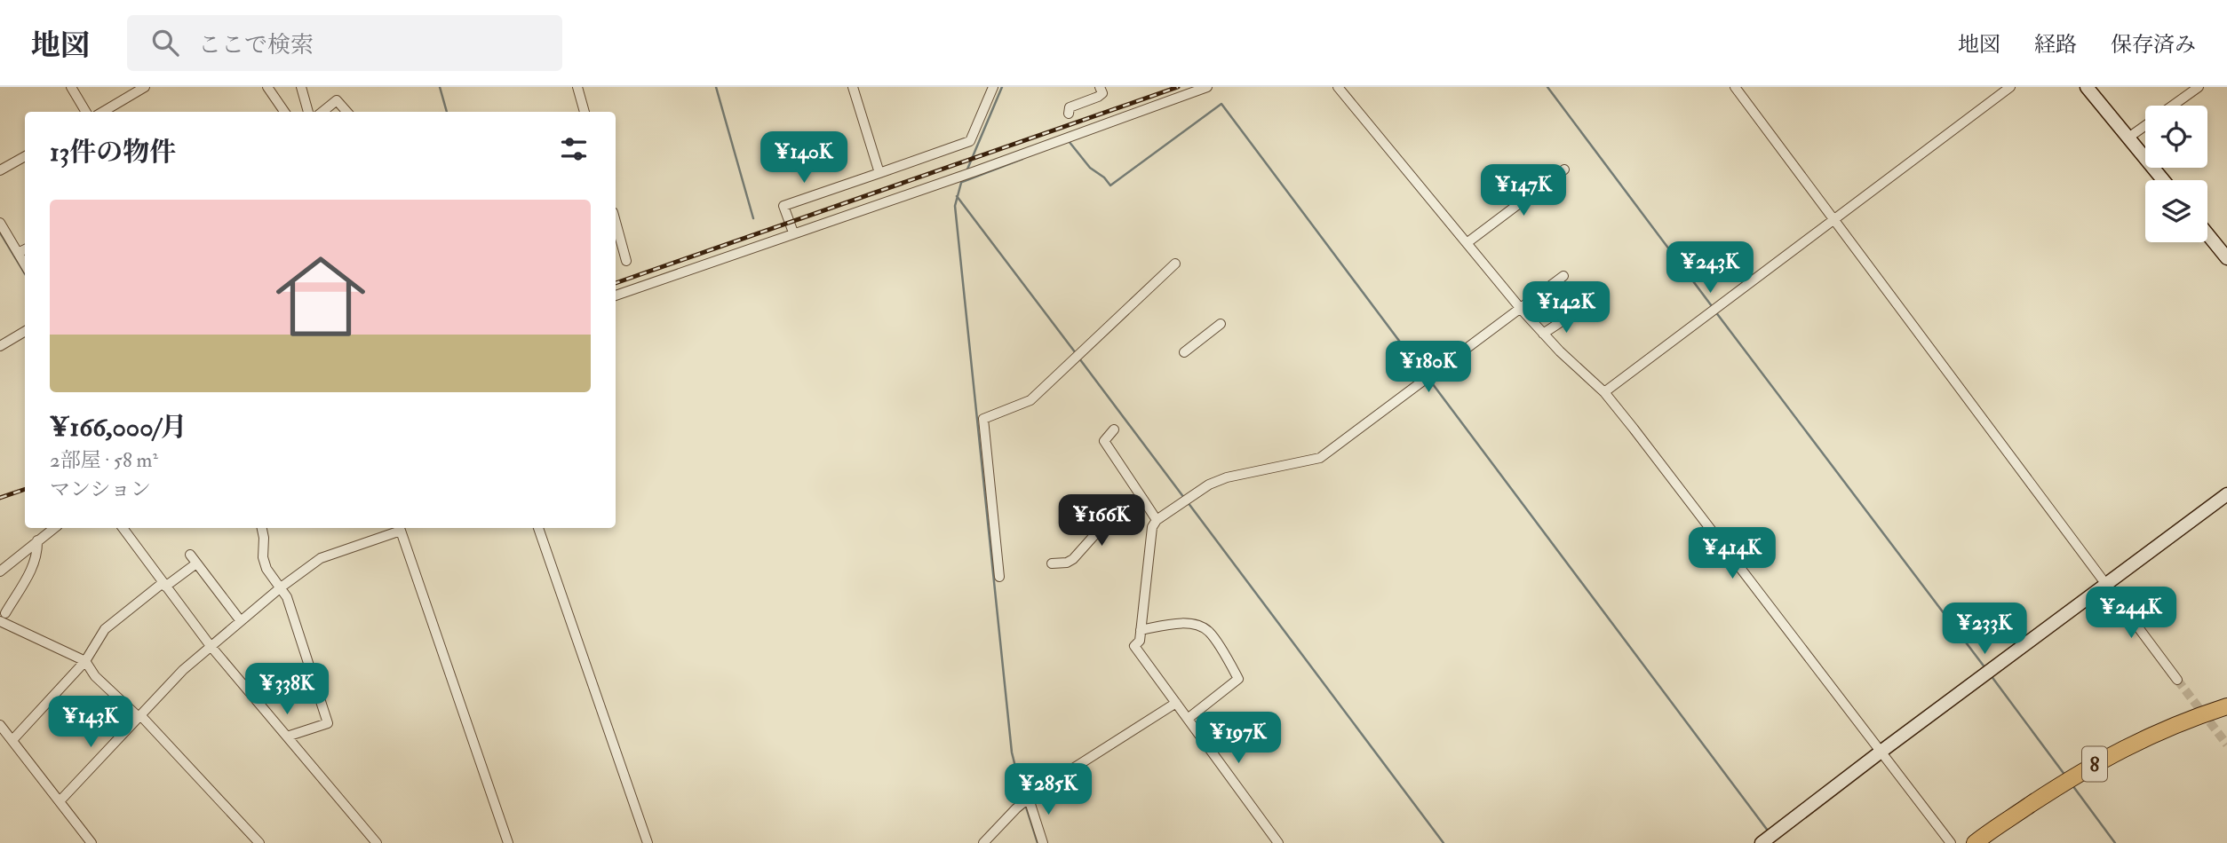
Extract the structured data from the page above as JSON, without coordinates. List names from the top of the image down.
{
  "streets": {
    "highway": ["8"]
  },
  "page": {
    "header": "地図",
    "search": "ここで検索",
    "nav": ["地図", "経路", "保存済み"],
    "heading": "13件の物件",
    "price": [
      "¥140K",
      "¥147K",
      "¥243K",
      "¥142K",
      "¥180K",
      "¥166K",
      "¥414K",
      "¥244K",
      "¥233K",
      "¥338K",
      "¥143K",
      "¥197K",
      "¥285K"
    ],
    "list": [
      {
        "name": "¥166,000/月",
        "note": "2部屋 · 58 m² · マンション"
      }
    ]
  }
}
